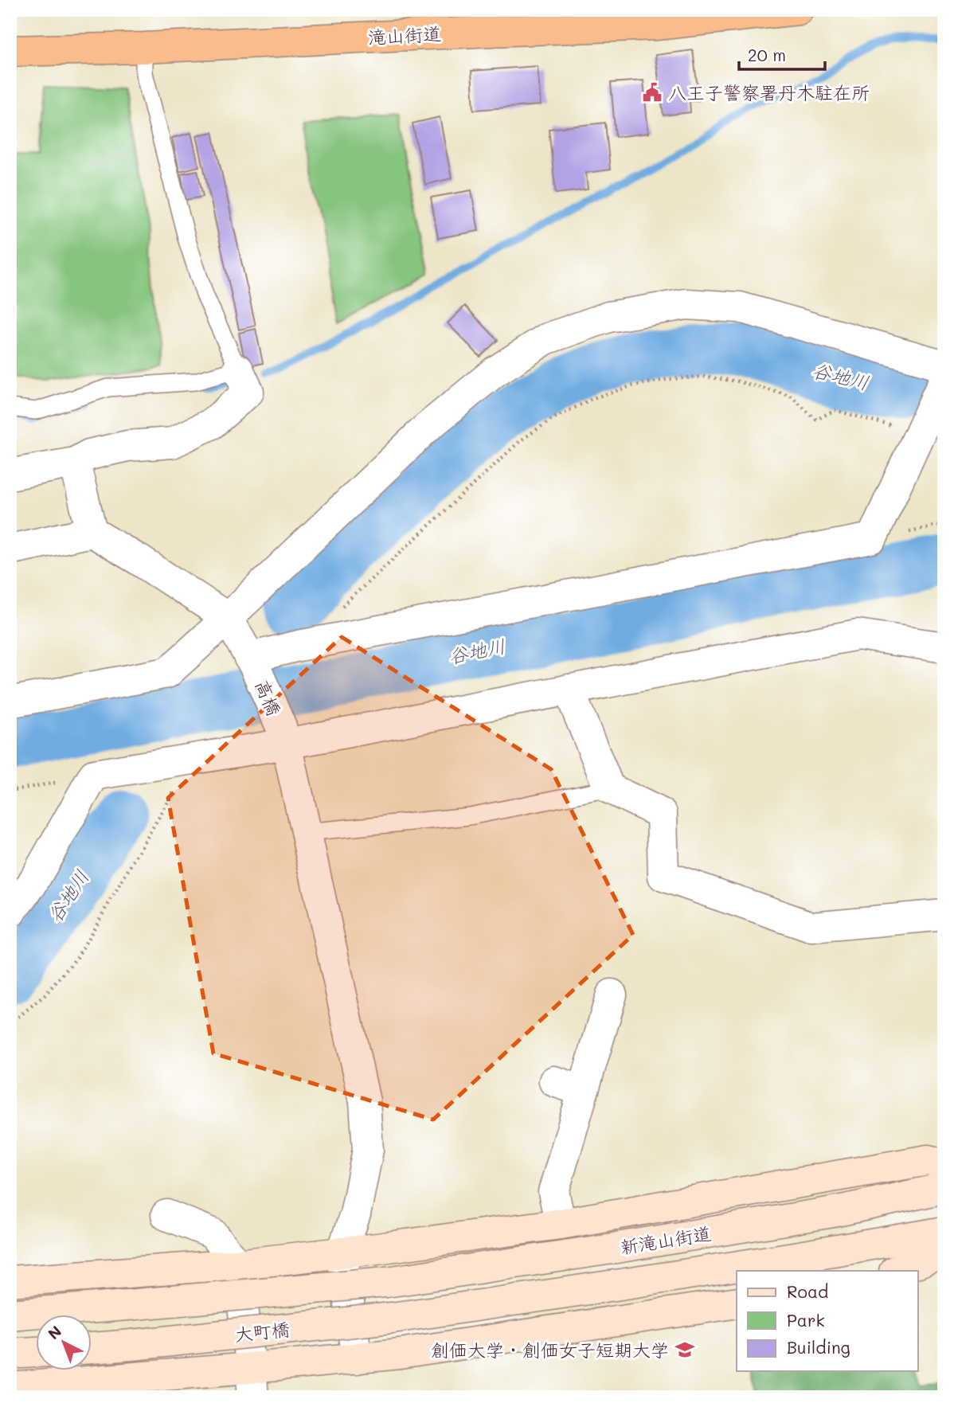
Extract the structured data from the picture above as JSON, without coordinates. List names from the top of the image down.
{
  "streets": {
    "highway": ["滝山街道"],
    "main road": ["新滝山街道", "大町橋"],
    "street": ["高橋"]
  },
  "crossings": [
    ["新滝山街道", "大町橋"]
  ],
  "water": ["谷地川"],
  "places": {
    "public building": ["八王子警察署丹木駐在所"],
    "school or university": ["創価大学・創価女子短期大学"]
  },
  "legend": ["Road", "Park", "Building"],
  "scale_bar": "20 m",
  "north": "top left"
}
